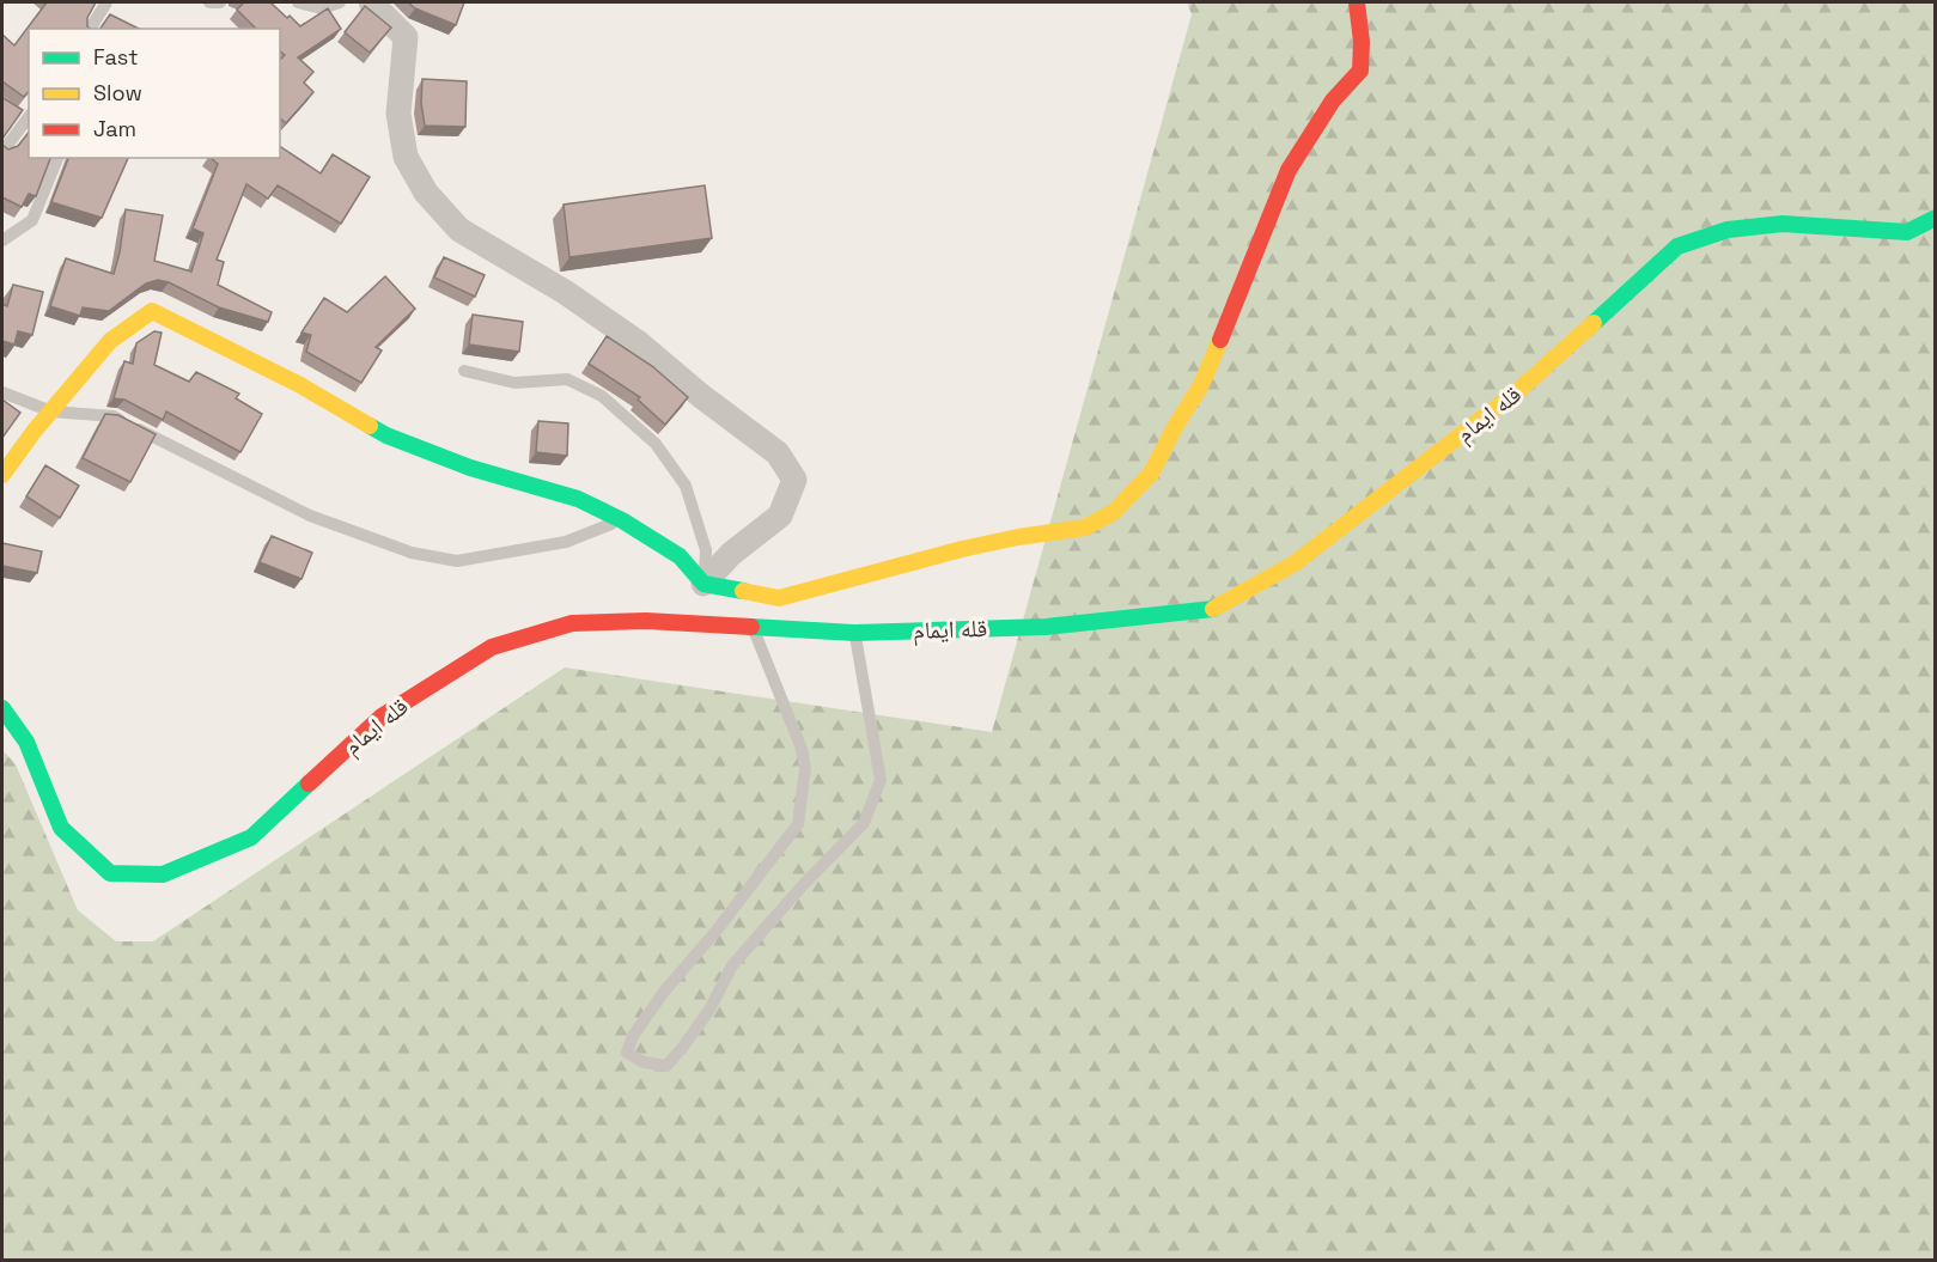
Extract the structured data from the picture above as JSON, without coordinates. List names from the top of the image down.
{
  "streets": {
    "street": ["قله ایمام"]
  },
  "legend": ["Fast", "Slow", "Jam"]
}
